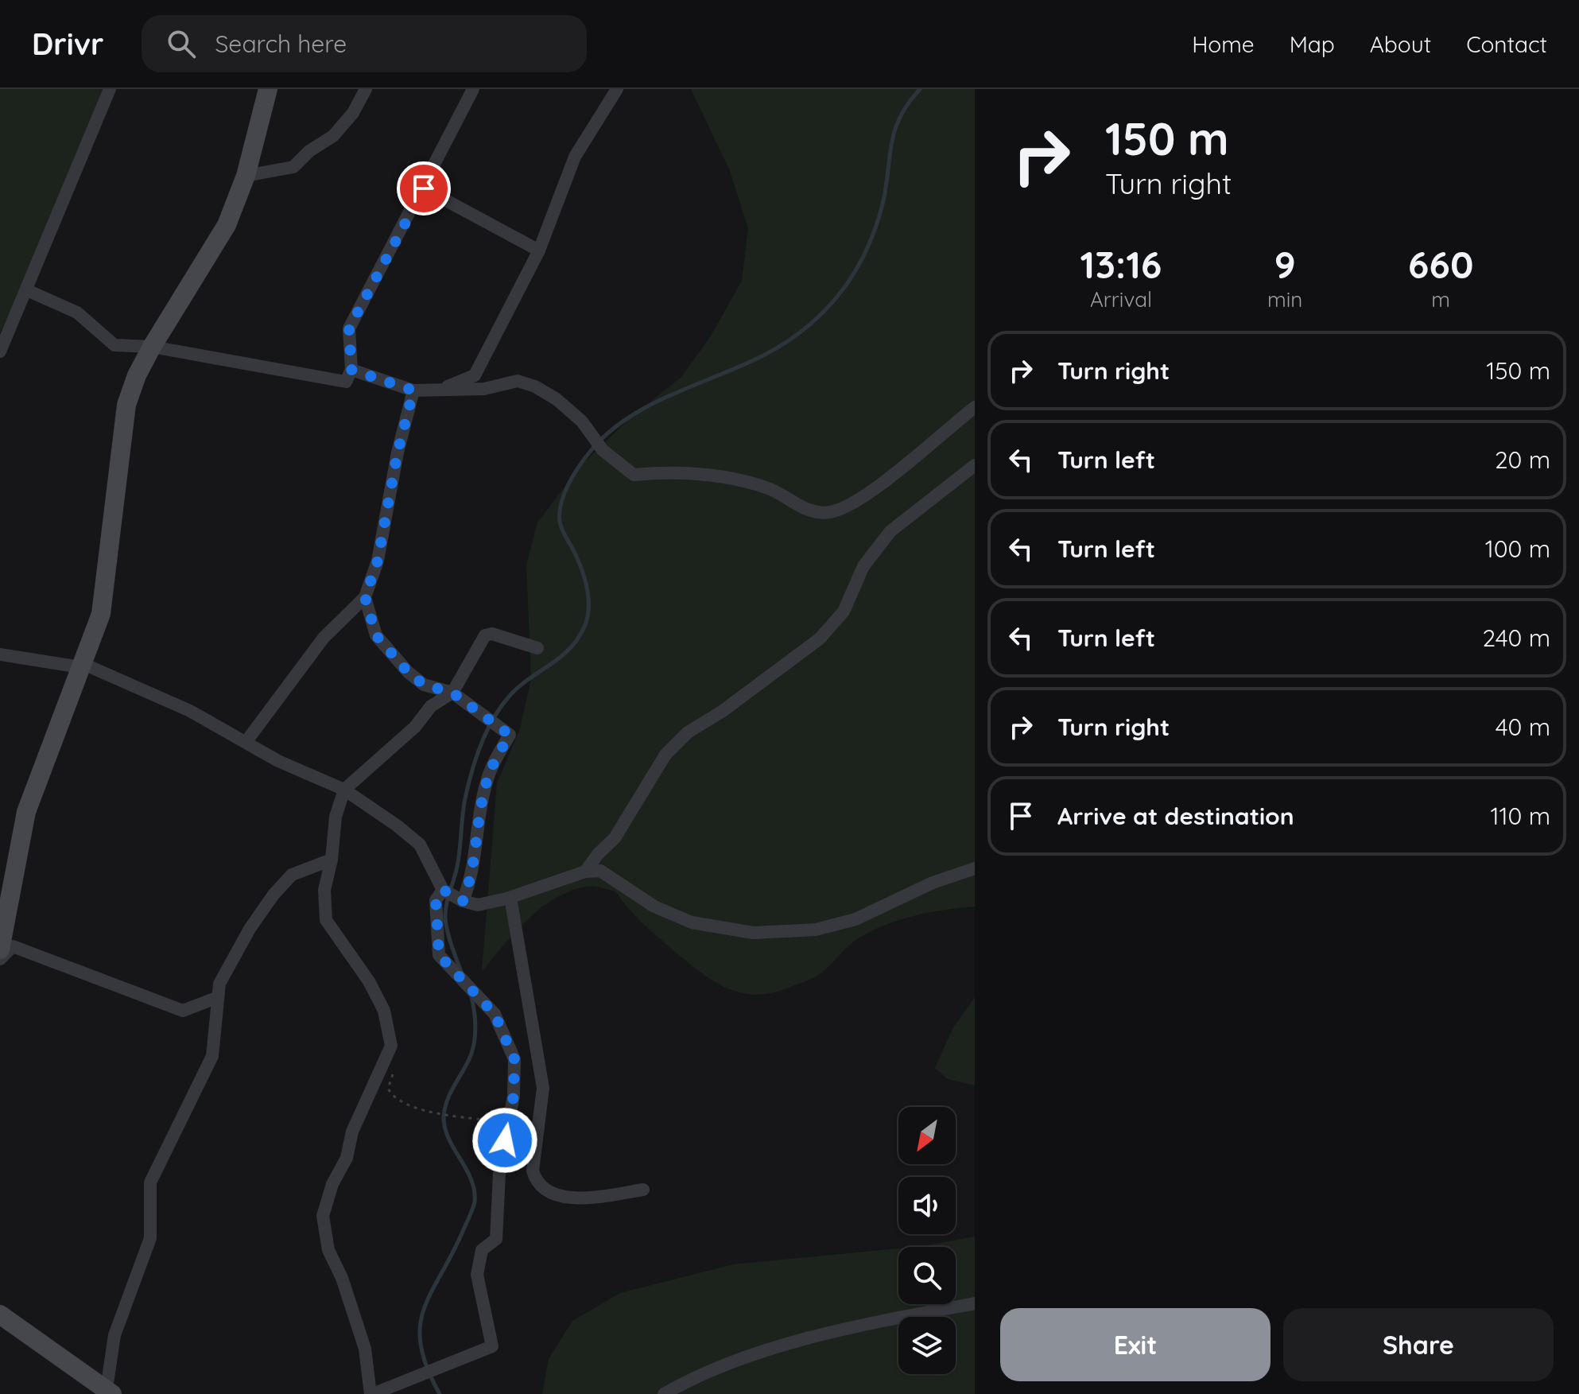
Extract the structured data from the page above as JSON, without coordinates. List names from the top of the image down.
{
  "north": "bottom left",
  "page": {
    "header": "Drivr",
    "search": "Search here",
    "nav": [
      "Home",
      "Map",
      "About",
      "Contact"
    ],
    "turn": ["150 m", "Turn right"],
    "eta": [
      "13:16",
      "Arrival",
      "9",
      "min",
      "660",
      "m"
    ],
    "list": [
      {
        "name": "Turn right",
        "value": "150 m"
      },
      {
        "name": "Turn left",
        "value": "20 m"
      },
      {
        "name": "Turn left",
        "value": "100 m"
      },
      {
        "name": "Turn left",
        "value": "240 m"
      },
      {
        "name": "Turn right",
        "value": "40 m"
      },
      {
        "name": "Arrive at destination",
        "value": "110 m"
      }
    ],
    "buttons": ["Exit", "Share"]
  }
}
